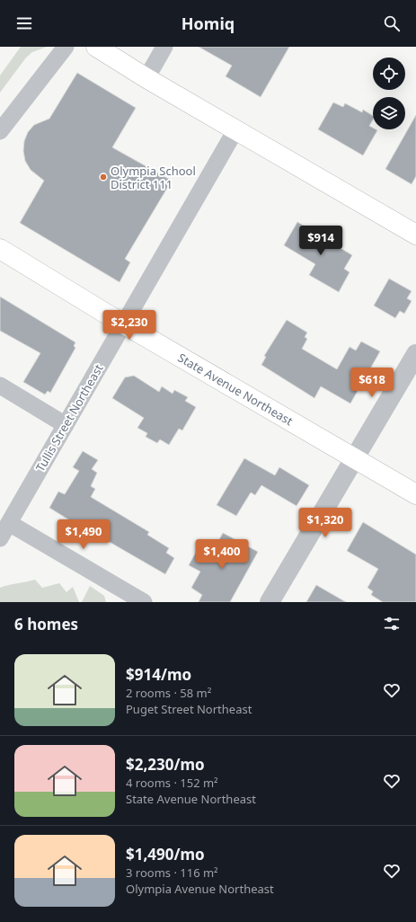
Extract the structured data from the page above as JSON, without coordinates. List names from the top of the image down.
{
  "streets": {
    "main road": ["State Avenue Northeast"],
    "street": ["Tullis Street Northeast"]
  },
  "crossings": [
    ["State Avenue Northeast", "Tullis Street Northeast"]
  ],
  "places": ["Olympia School District 111"],
  "page": {
    "header": "Homiq",
    "price": [
      "$914",
      "$2,230",
      "$618",
      "$1,320",
      "$1,490",
      "$1,400"
    ],
    "heading": "6 homes",
    "list": [
      {
        "name": "$914/mo",
        "note": "2 rooms · 58 m² · Puget Street Northeast"
      },
      {
        "name": "$2,230/mo",
        "note": "4 rooms · 152 m² · State Avenue Northeast"
      },
      {
        "name": "$1,490/mo",
        "note": "3 rooms · 116 m² · Olympia Avenue Northeast"
      }
    ]
  }
}
